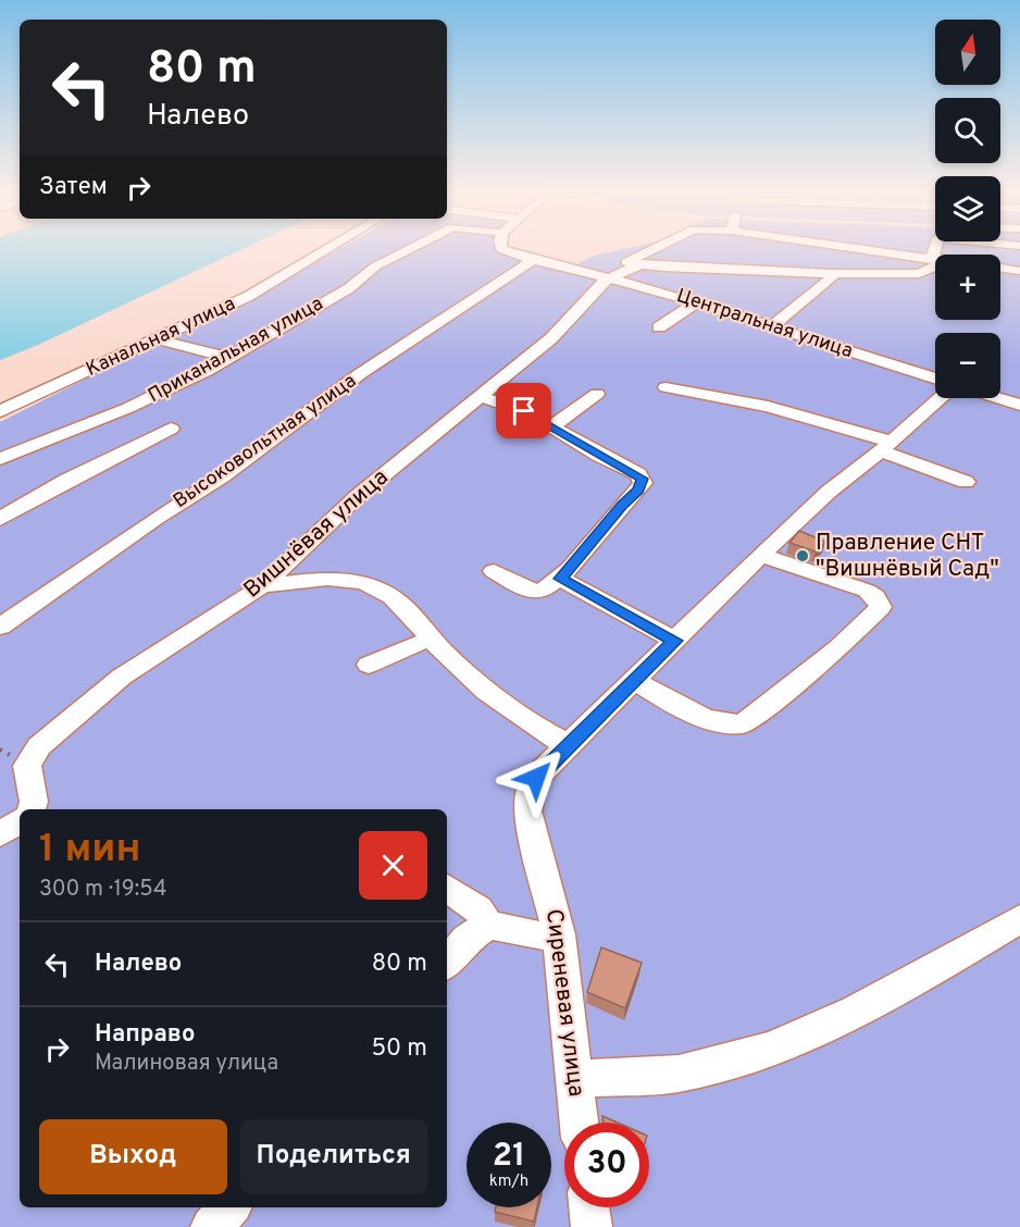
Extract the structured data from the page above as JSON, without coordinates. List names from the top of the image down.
{
  "streets": {
    "street": [
      "Центральная улица",
      "Канальная улица",
      "Приканальная улица",
      "Высоковольтная улица",
      "Вишнёвая улица",
      "Сиреневая улица"
    ]
  },
  "crossings": [
    ["Центральная улица", "Высоковольтная улица"],
    ["Центральная улица", "Вишнёвая улица"]
  ],
  "places": ["Правление СНТ \"Вишнёвый Сад\""],
  "north": "top",
  "page": {
    "map_buttons": ["+", "−"],
    "turn": ["80 m", "Налево"],
    "then": "Затем",
    "heading": ["1 мин", "300 m · 19:54"],
    "list": [
      {
        "name": "Налево",
        "value": "80 m"
      },
      {
        "name": "Направо",
        "note": "Малиновая улица",
        "value": "50 m"
      }
    ],
    "buttons": ["Выход", "Поделиться"],
    "speed": "21 km/h",
    "limit": "30"
  }
}
